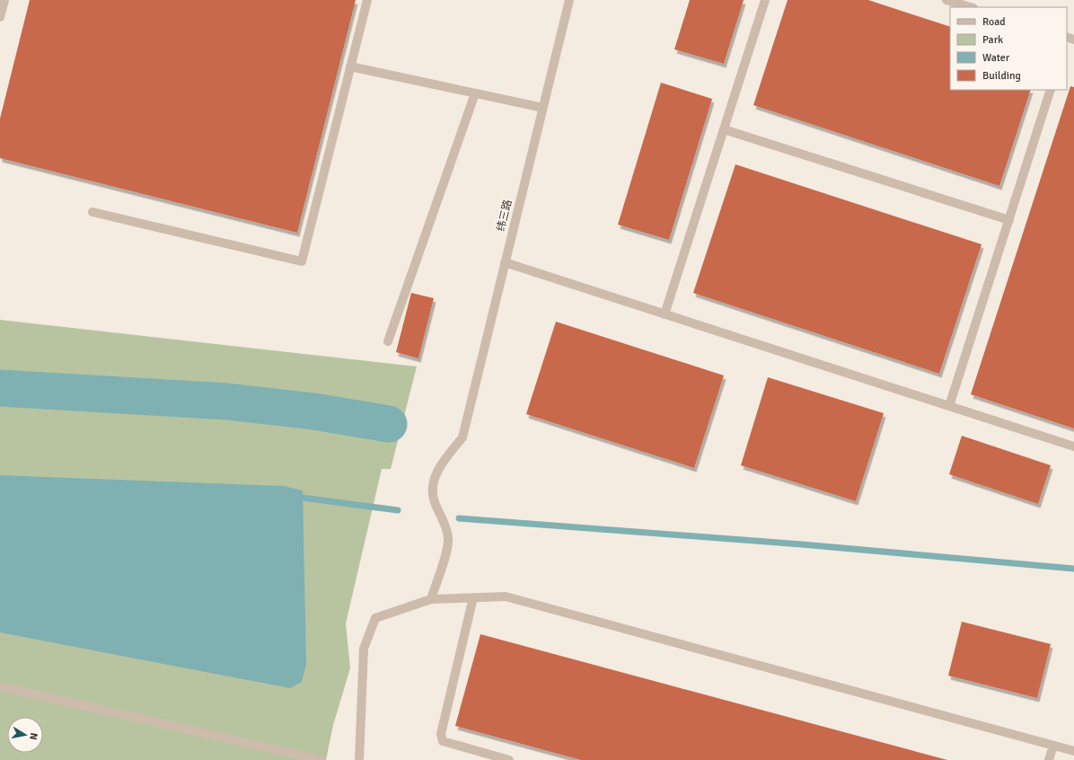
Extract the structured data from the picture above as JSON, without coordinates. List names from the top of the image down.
{
  "streets": {
    "street": ["纬三路"]
  },
  "legend": [
    "Road",
    "Park",
    "Water",
    "Building"
  ],
  "north": "right"
}
